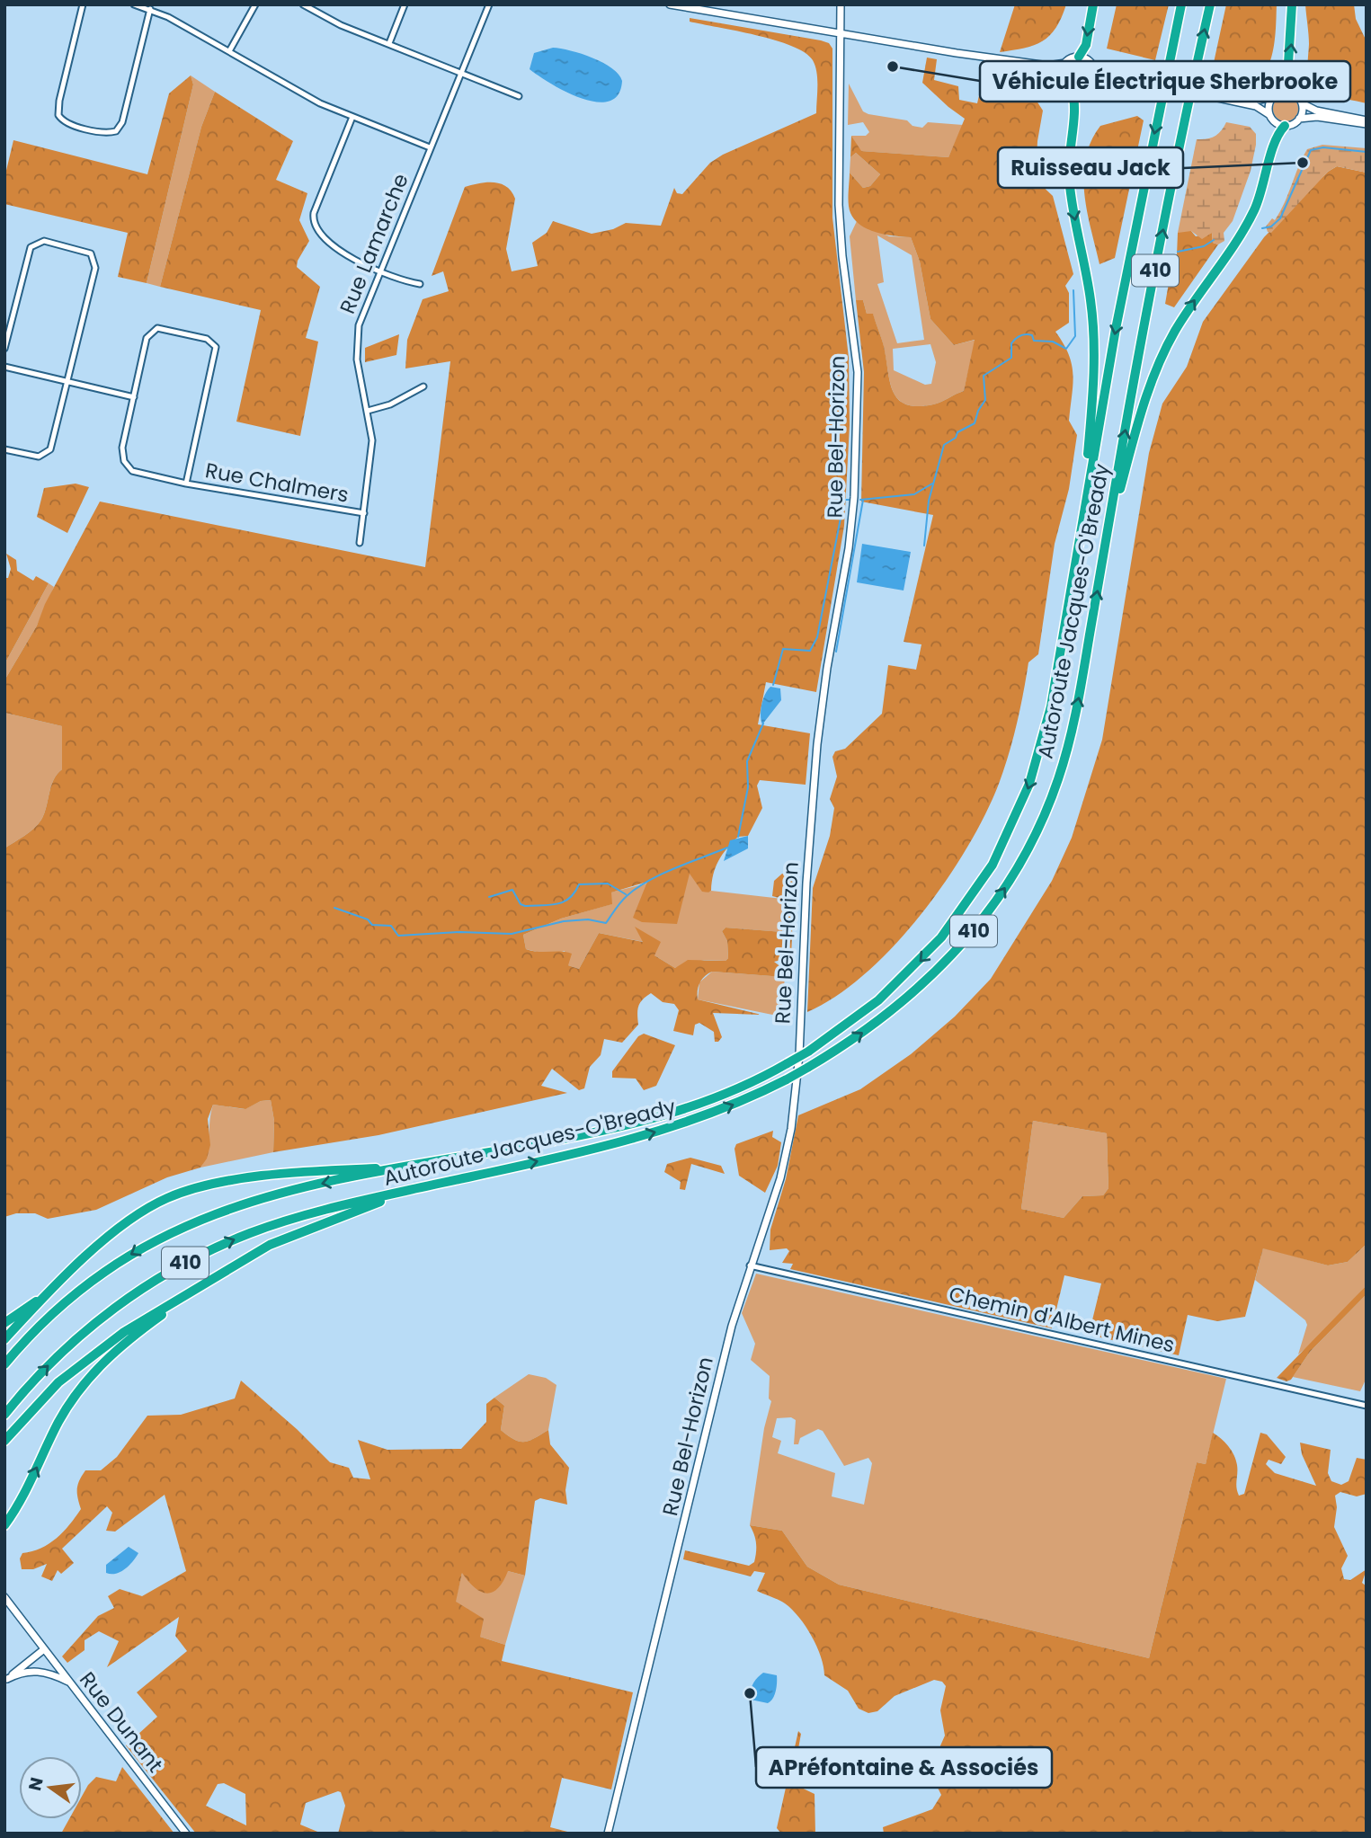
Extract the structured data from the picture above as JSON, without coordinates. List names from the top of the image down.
{
  "streets": {
    "highway": ["410", "Autoroute Jacques-O'Bready"],
    "street": [
      "Rue Lamarche",
      "Rue Bel-Horizon",
      "Rue Chalmers",
      "Chemin d'Albert Mines",
      "Rue Dunant"
    ]
  },
  "crossings": [
    ["Rue Lamarche", "Rue Chalmers"],
    ["Rue Bel-Horizon", "Chemin d'Albert Mines"]
  ],
  "places": ["Véhicule Électrique Sherbrooke", "Ruisseau Jack", "APréfontaine & Associés"],
  "north": "left"
}
